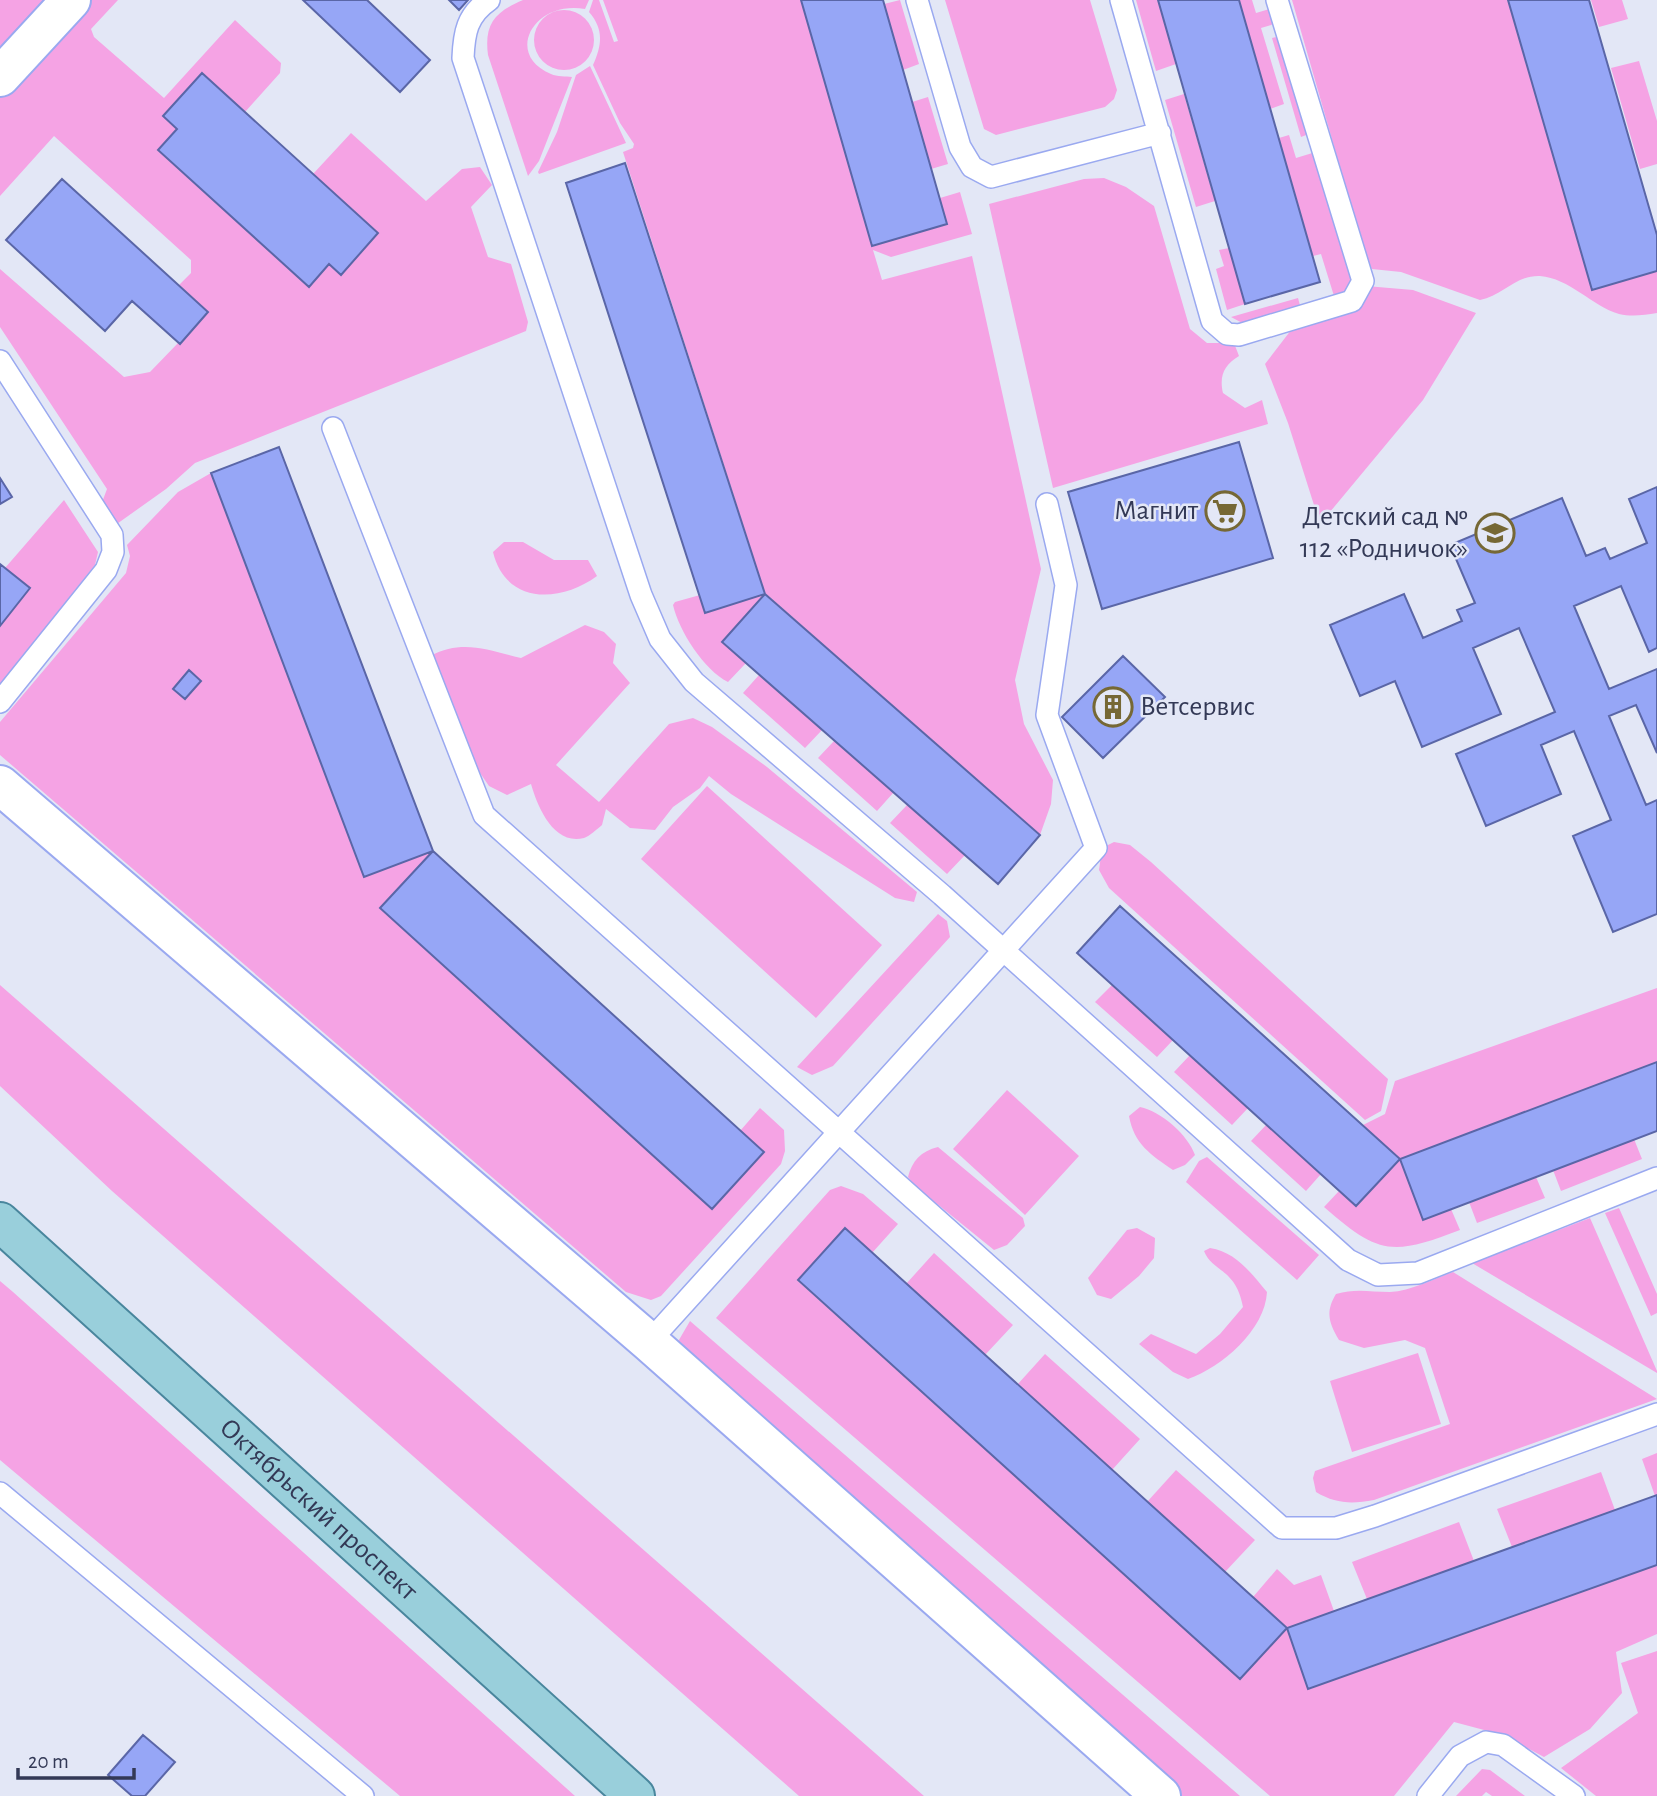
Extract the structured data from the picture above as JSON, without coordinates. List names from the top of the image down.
{
  "streets": {
    "main road": ["Октябрьский проспект"]
  },
  "places": {
    "supermarket": ["Магнит"],
    "school or university": ["Детский сад № 112 «Родничок»"],
    "building": ["Ветсервис"]
  },
  "scale_bar": "20 m"
}
